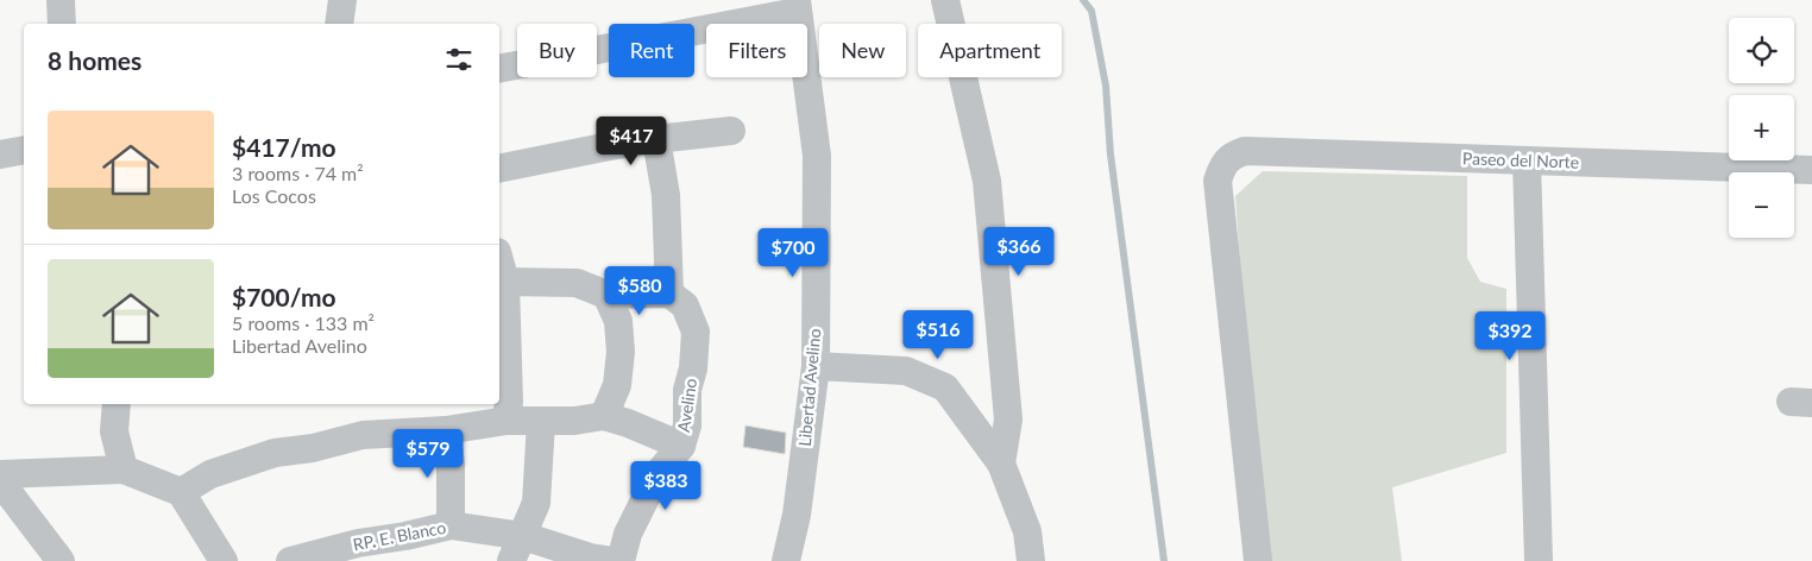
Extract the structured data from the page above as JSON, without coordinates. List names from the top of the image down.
{
  "streets": {
    "street": [
      "Paseo del Norte",
      "Libertad Avelino",
      "Avelino",
      "RP. E. Blanco"
    ]
  },
  "page": {
    "map_buttons": ["+", "−"],
    "chip": [
      "Buy",
      "Rent",
      "Filters",
      "New",
      "Apartment"
    ],
    "heading": "8 homes",
    "list": [
      {
        "name": "$417/mo",
        "note": "3 rooms · 74 m² · Los Cocos"
      },
      {
        "name": "$700/mo",
        "note": "5 rooms · 133 m² · Libertad Avelino"
      }
    ],
    "price": [
      "$417",
      "$366",
      "$700",
      "$580",
      "$516",
      "$392",
      "$579",
      "$383"
    ]
  }
}
